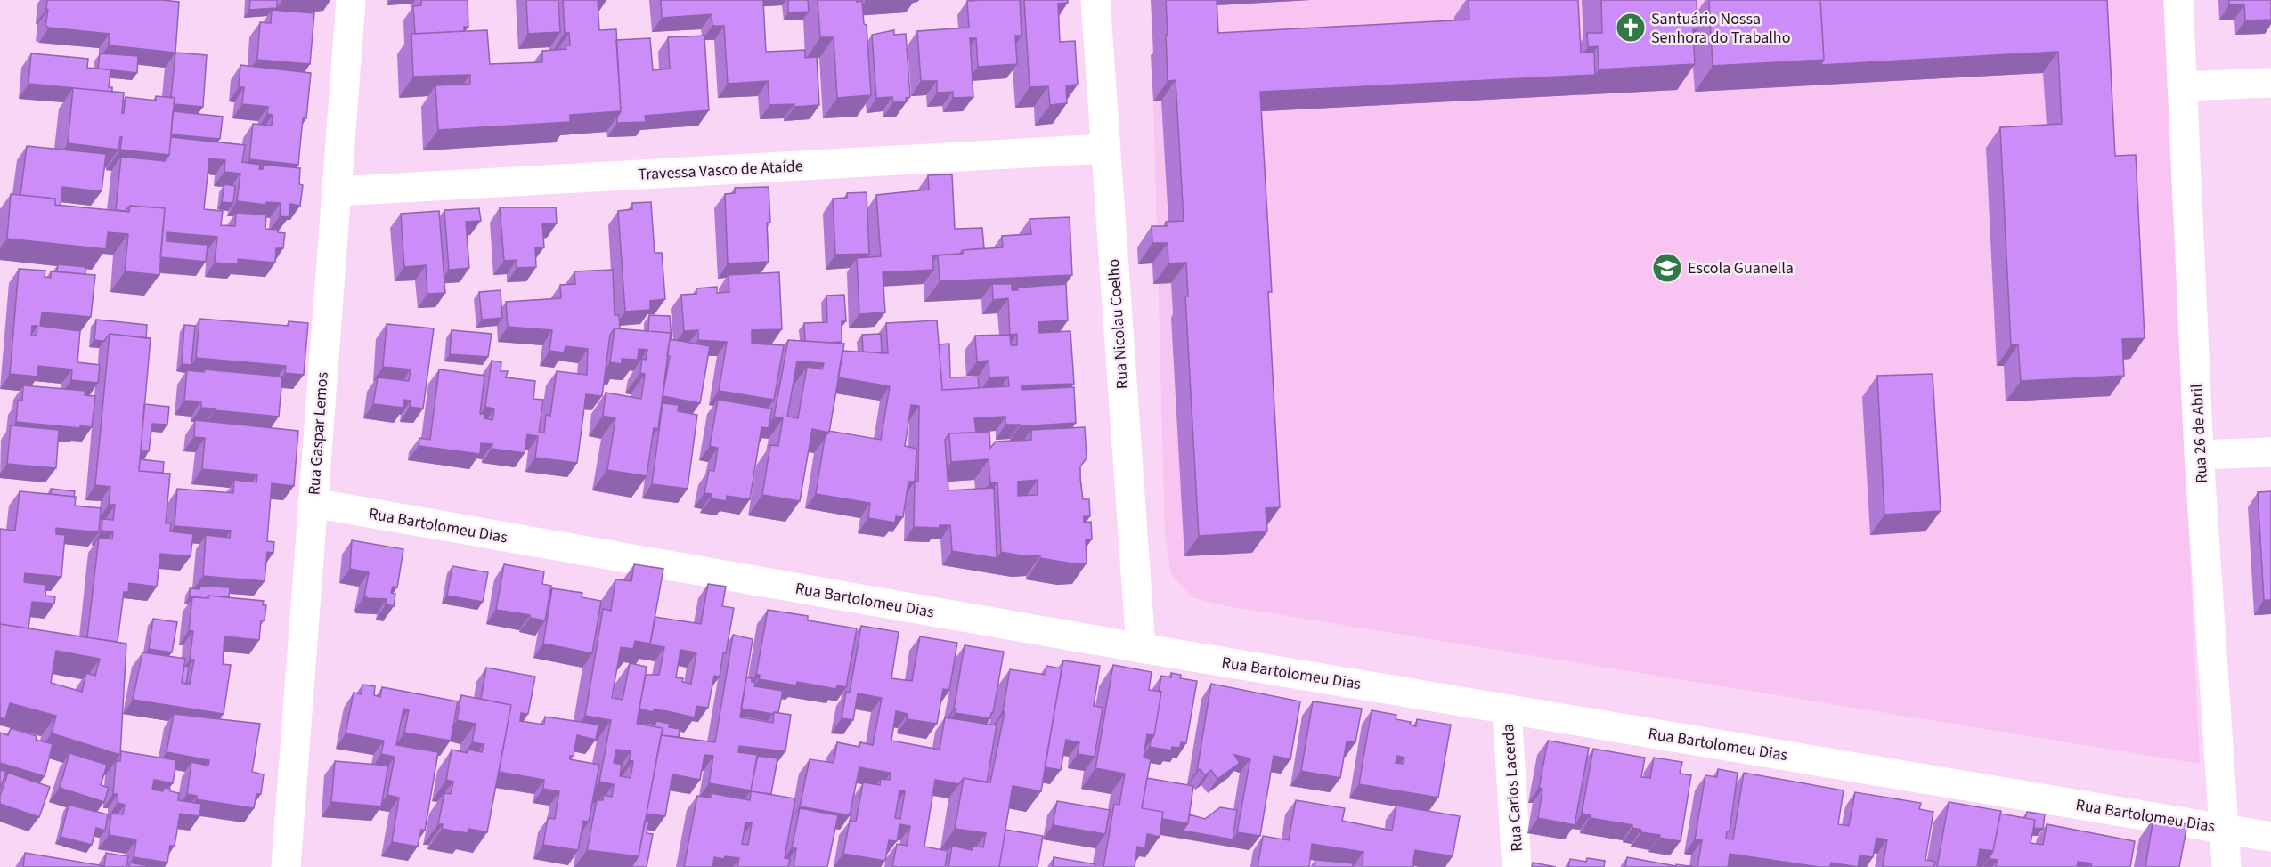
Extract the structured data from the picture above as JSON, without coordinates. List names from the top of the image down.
{
  "streets": {
    "street": [
      "Travessa Vasco de Ataíde",
      "Rua Nicolau Coelho",
      "Rua Gaspar Lemos",
      "Rua 26 de Abril",
      "Rua Bartolomeu Dias",
      "Rua Carlos Lacerda"
    ]
  },
  "crossings": [
    ["Travessa Vasco de Ataíde", "Rua Nicolau Coelho"],
    ["Travessa Vasco de Ataíde", "Rua Gaspar Lemos"],
    ["Rua Nicolau Coelho", "Rua Bartolomeu Dias"],
    ["Rua Gaspar Lemos", "Rua Bartolomeu Dias"],
    ["Rua 26 de Abril", "Rua Bartolomeu Dias"],
    ["Rua Bartolomeu Dias", "Rua Carlos Lacerda"]
  ],
  "places": {
    "church": ["Santuário Nossa Senhora do Trabalho"],
    "school or university": ["Escola Guanella"]
  }
}
